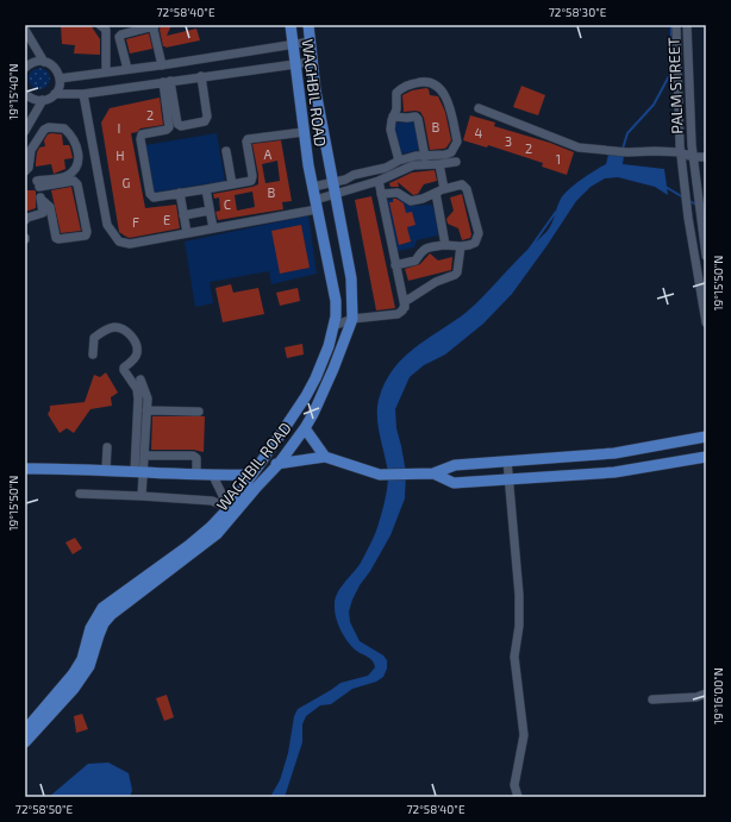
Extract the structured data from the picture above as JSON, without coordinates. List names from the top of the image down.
{
  "streets": {
    "main road": ["WAGHBIL ROAD"],
    "street": ["PALM STREET"]
  },
  "house_numbers": [
    "2",
    "B",
    "I",
    "4",
    "3",
    "2",
    "A",
    "H",
    "1",
    "G",
    "B",
    "C",
    "E",
    "F"
  ],
  "coordinates": [
    "72°58'40\"E",
    "72°58'30\"E",
    "19°15'40\"N",
    "19°15'50\"N",
    "19°16'00\"N",
    "72°58'50\"E"
  ]
}
